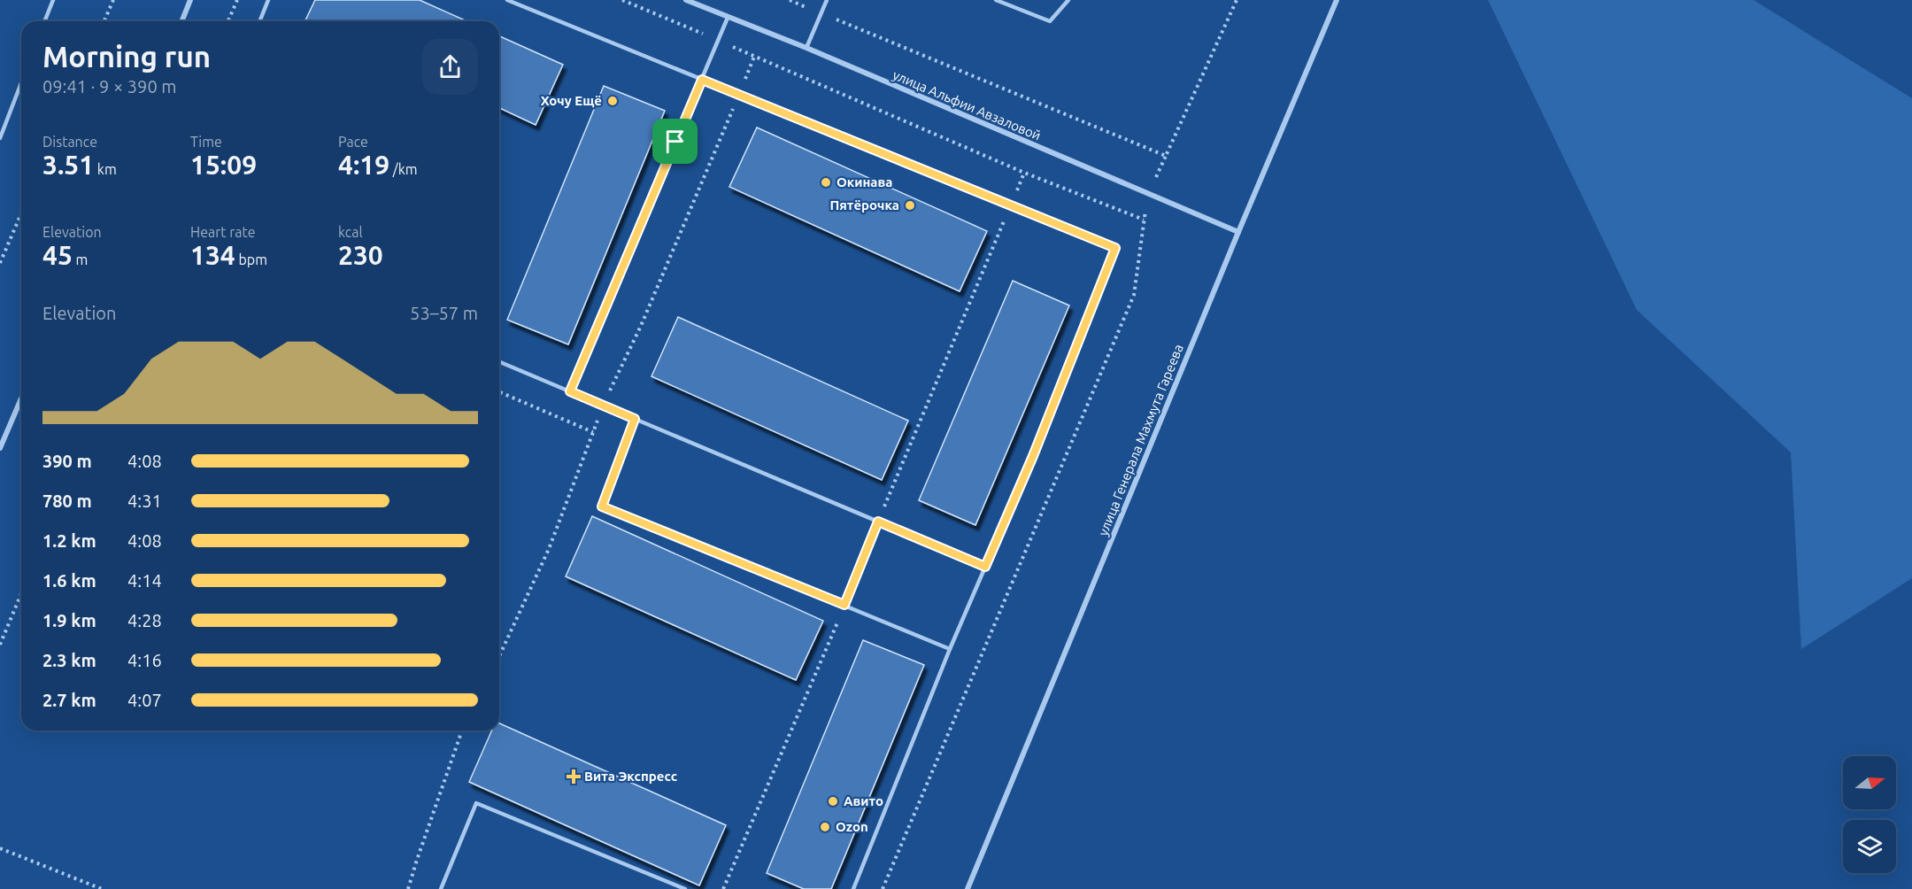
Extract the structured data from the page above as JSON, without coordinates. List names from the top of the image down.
{
  "streets": {
    "street": ["улица Альфии Авзаловой", "улица Генерала Махмута Гареева"]
  },
  "crossings": [
    ["улица Альфии Авзаловой", "улица Генерала Махмута Гареева"]
  ],
  "places": {
    "other": [
      "Хочу Ещё",
      "Окинава",
      "Пятёрочка",
      "Авито",
      "Ozon"
    ],
    "health": ["Вита Экспресс"]
  },
  "north": "right",
  "page": {
    "heading": ["Morning run", "09:41 · 9 × 390 m"],
    "stats": [
      ["Distance", "3.51 km"],
      ["Time", "15:09"],
      ["Pace", "4:19 /km"],
      ["Elevation", "45 m"],
      ["Heart rate", "134 bpm"],
      ["kcal", "230"]
    ],
    "chart": ["Elevation", "53–57 m"],
    "list": [
      {
        "name": "390 m",
        "note": "4:08"
      },
      {
        "name": "780 m",
        "note": "4:31"
      },
      {
        "name": "1.2 km",
        "note": "4:08"
      },
      {
        "name": "1.6 km",
        "note": "4:14"
      },
      {
        "name": "1.9 km",
        "note": "4:28"
      },
      {
        "name": "2.3 km",
        "note": "4:16"
      },
      {
        "name": "2.7 km",
        "note": "4:07"
      }
    ]
  }
}
